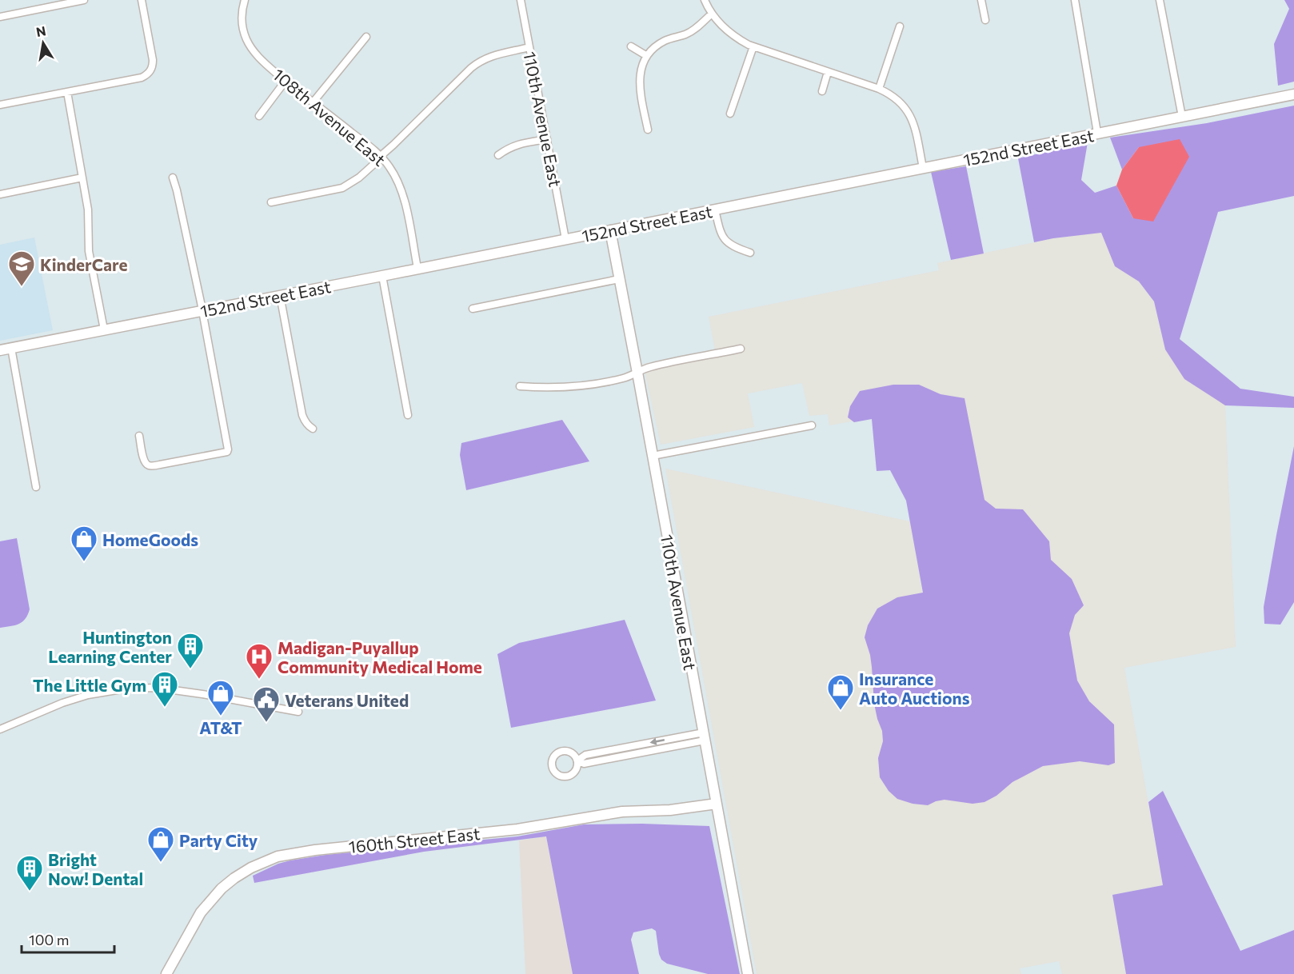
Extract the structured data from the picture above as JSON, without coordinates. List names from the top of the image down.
{
  "streets": {
    "street": [
      "108th Avenue East",
      "110th Avenue East",
      "152nd Street East",
      "160th Street East"
    ]
  },
  "crossings": [
    ["108th Avenue East", "152nd Street East"],
    ["110th Avenue East", "152nd Street East"],
    ["110th Avenue East", "160th Street East"]
  ],
  "places": {
    "school or university": ["KinderCare"],
    "shop": [
      "HomeGoods",
      "Insurance Auto Auctions",
      "AT&T",
      "Party City"
    ],
    "building": ["Huntington Learning Center", "The Little Gym", "Bright Now! Dental"],
    "hospital": ["Madigan-Puyallup Community Medical Home"],
    "public building": ["Veterans United"]
  },
  "scale_bar": "100 m",
  "north": "top"
}
